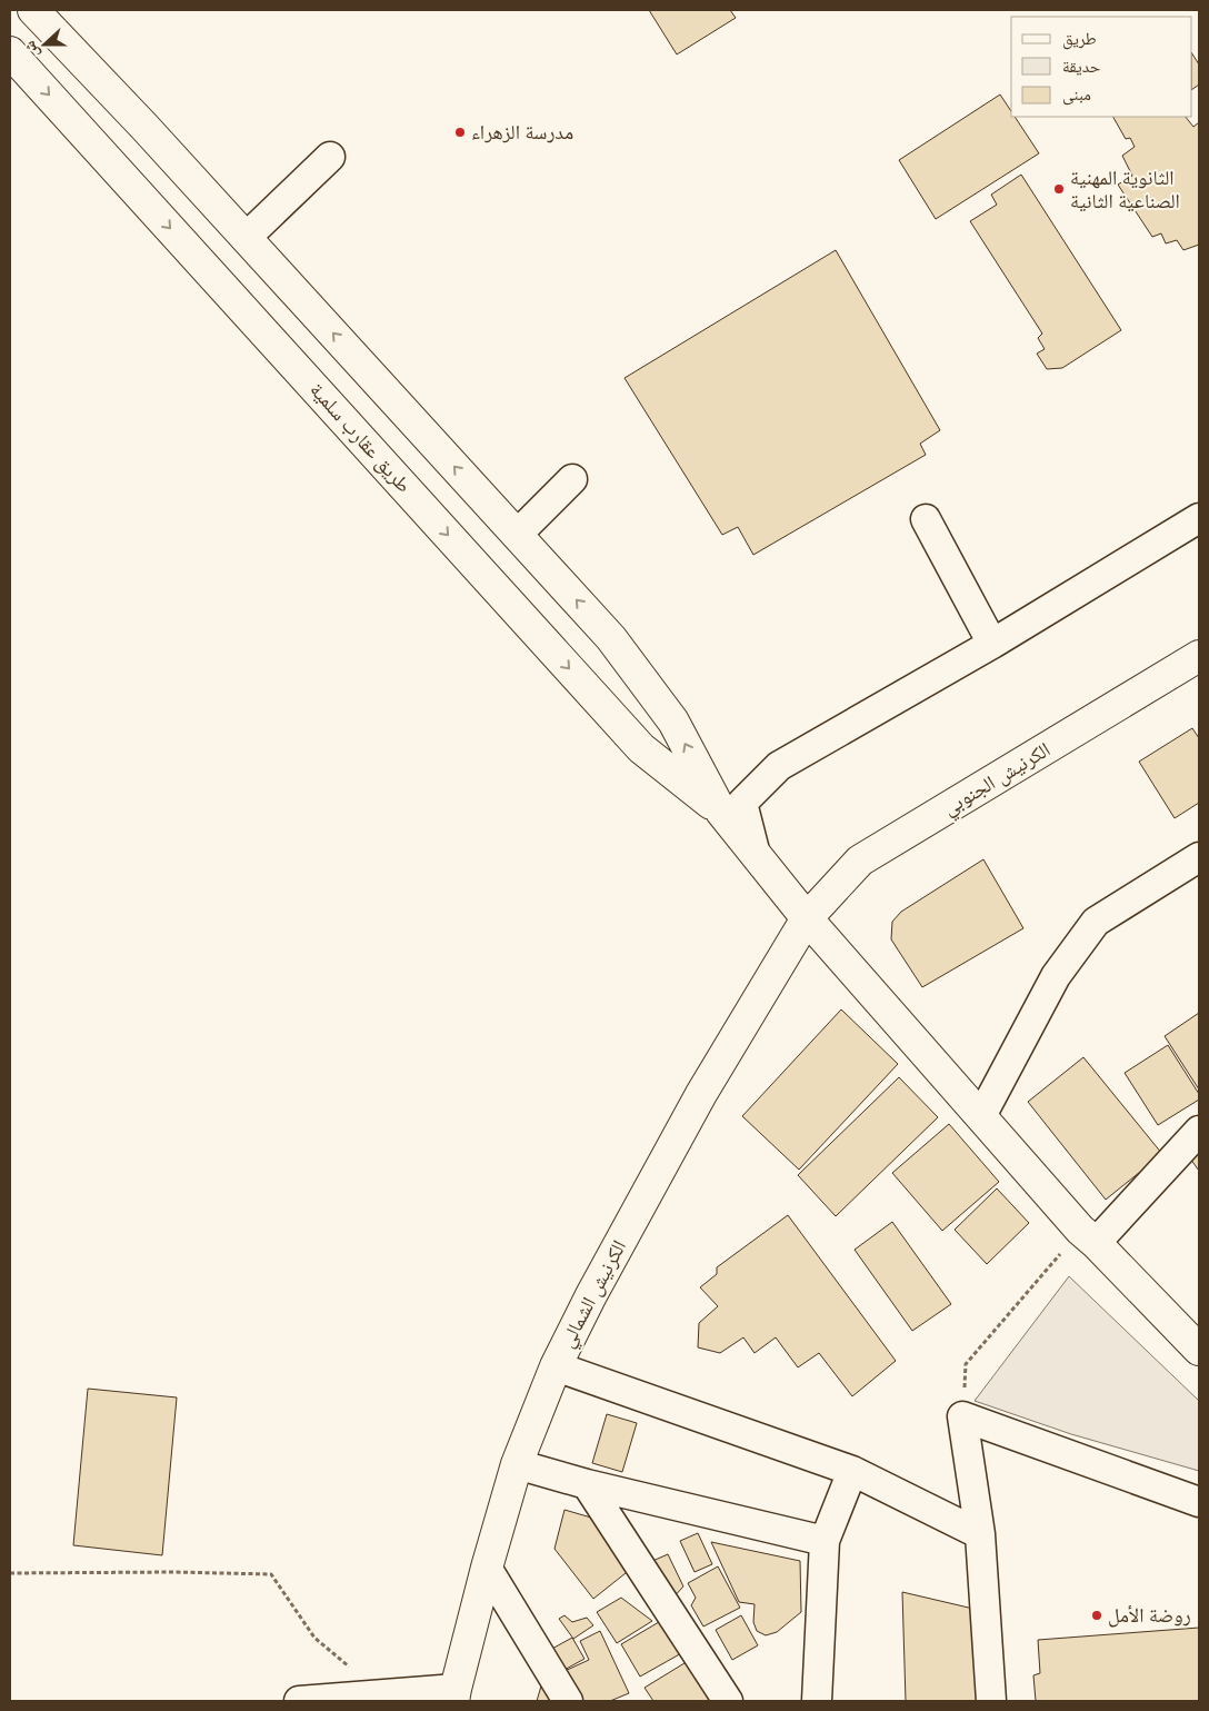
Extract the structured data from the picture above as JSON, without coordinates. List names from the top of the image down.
{
  "streets": {
    "main road": ["طريق عقارب سلمية", "الكرنيش الجنوبي", "الكرنيش الشمالي"]
  },
  "crossings": [
    ["الكرنيش الجنوبي", "الكرنيش الشمالي"]
  ],
  "places": ["مدرسة الزهراء", "الثانوية المهنية الصناعية الثانية", "روضة الأمل"],
  "legend": ["طريق", "حديقة", "مبنى"],
  "north": "left"
}
